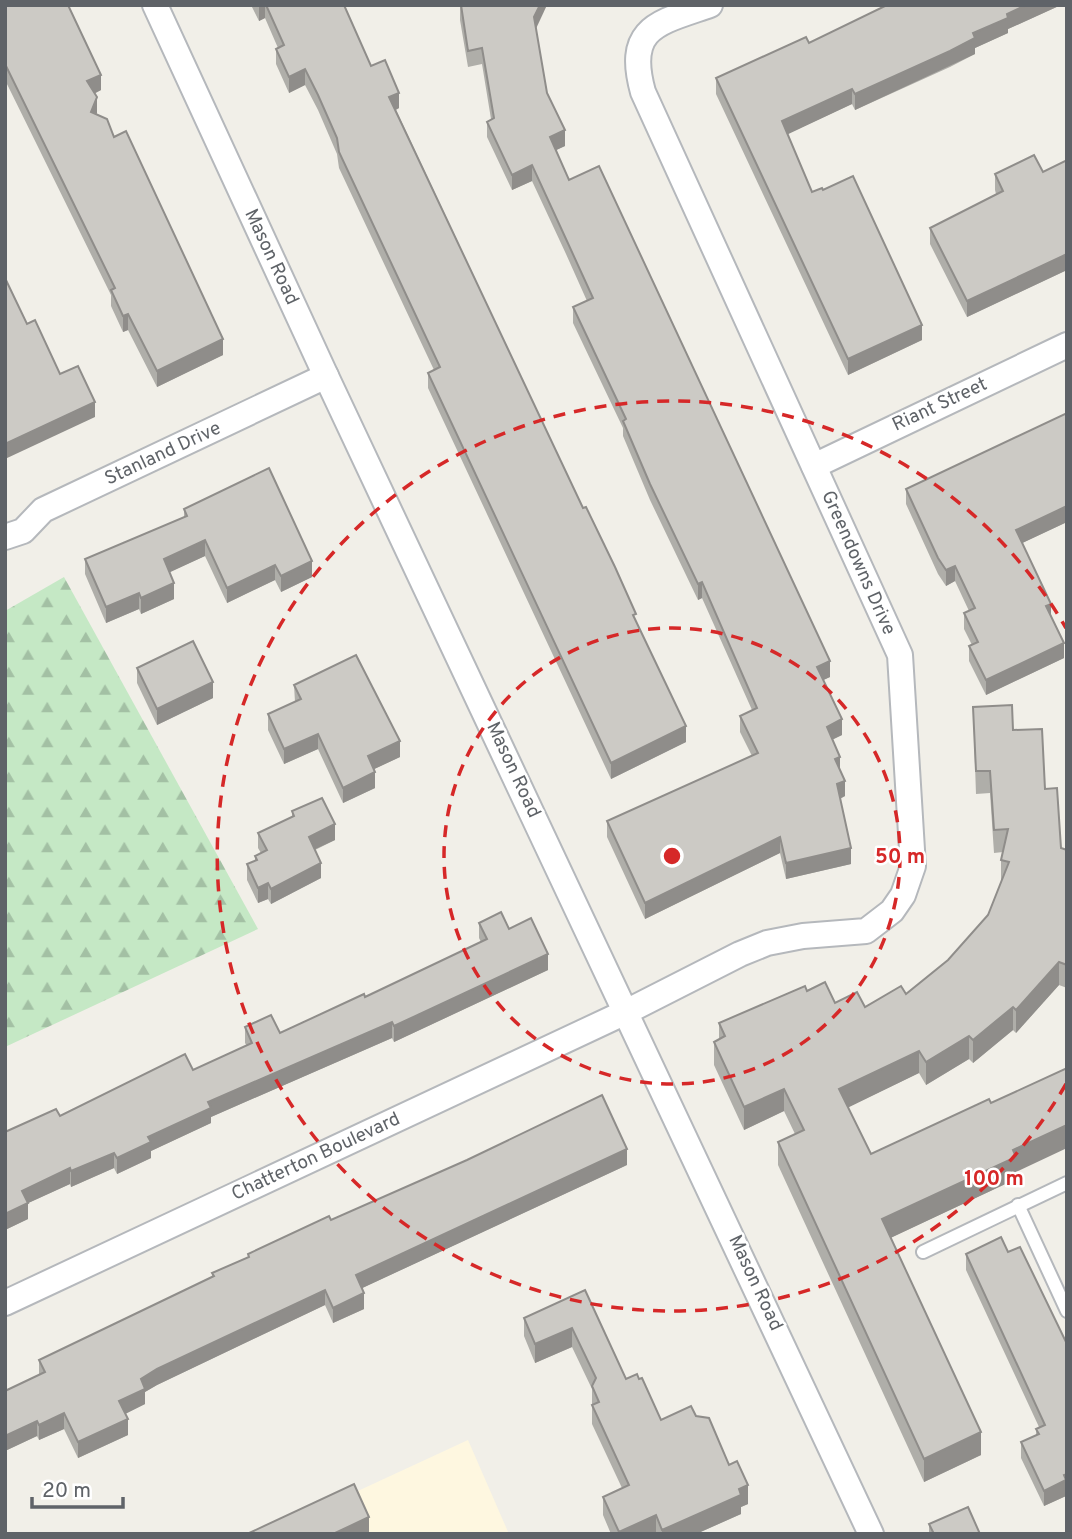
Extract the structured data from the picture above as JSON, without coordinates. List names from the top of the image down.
{
  "streets": {
    "street": [
      "Mason Road",
      "Riant Street",
      "Stanland Drive",
      "Greendowns Drive",
      "Chatterton Boulevard"
    ]
  },
  "crossings": [
    ["Mason Road", "Stanland Drive"],
    ["Mason Road", "Greendowns Drive"],
    ["Mason Road", "Chatterton Boulevard"],
    ["Riant Street", "Greendowns Drive"],
    ["Greendowns Drive", "Chatterton Boulevard"]
  ],
  "scale_bar": "20 m",
  "rings": ["50 m", "100 m"]
}
